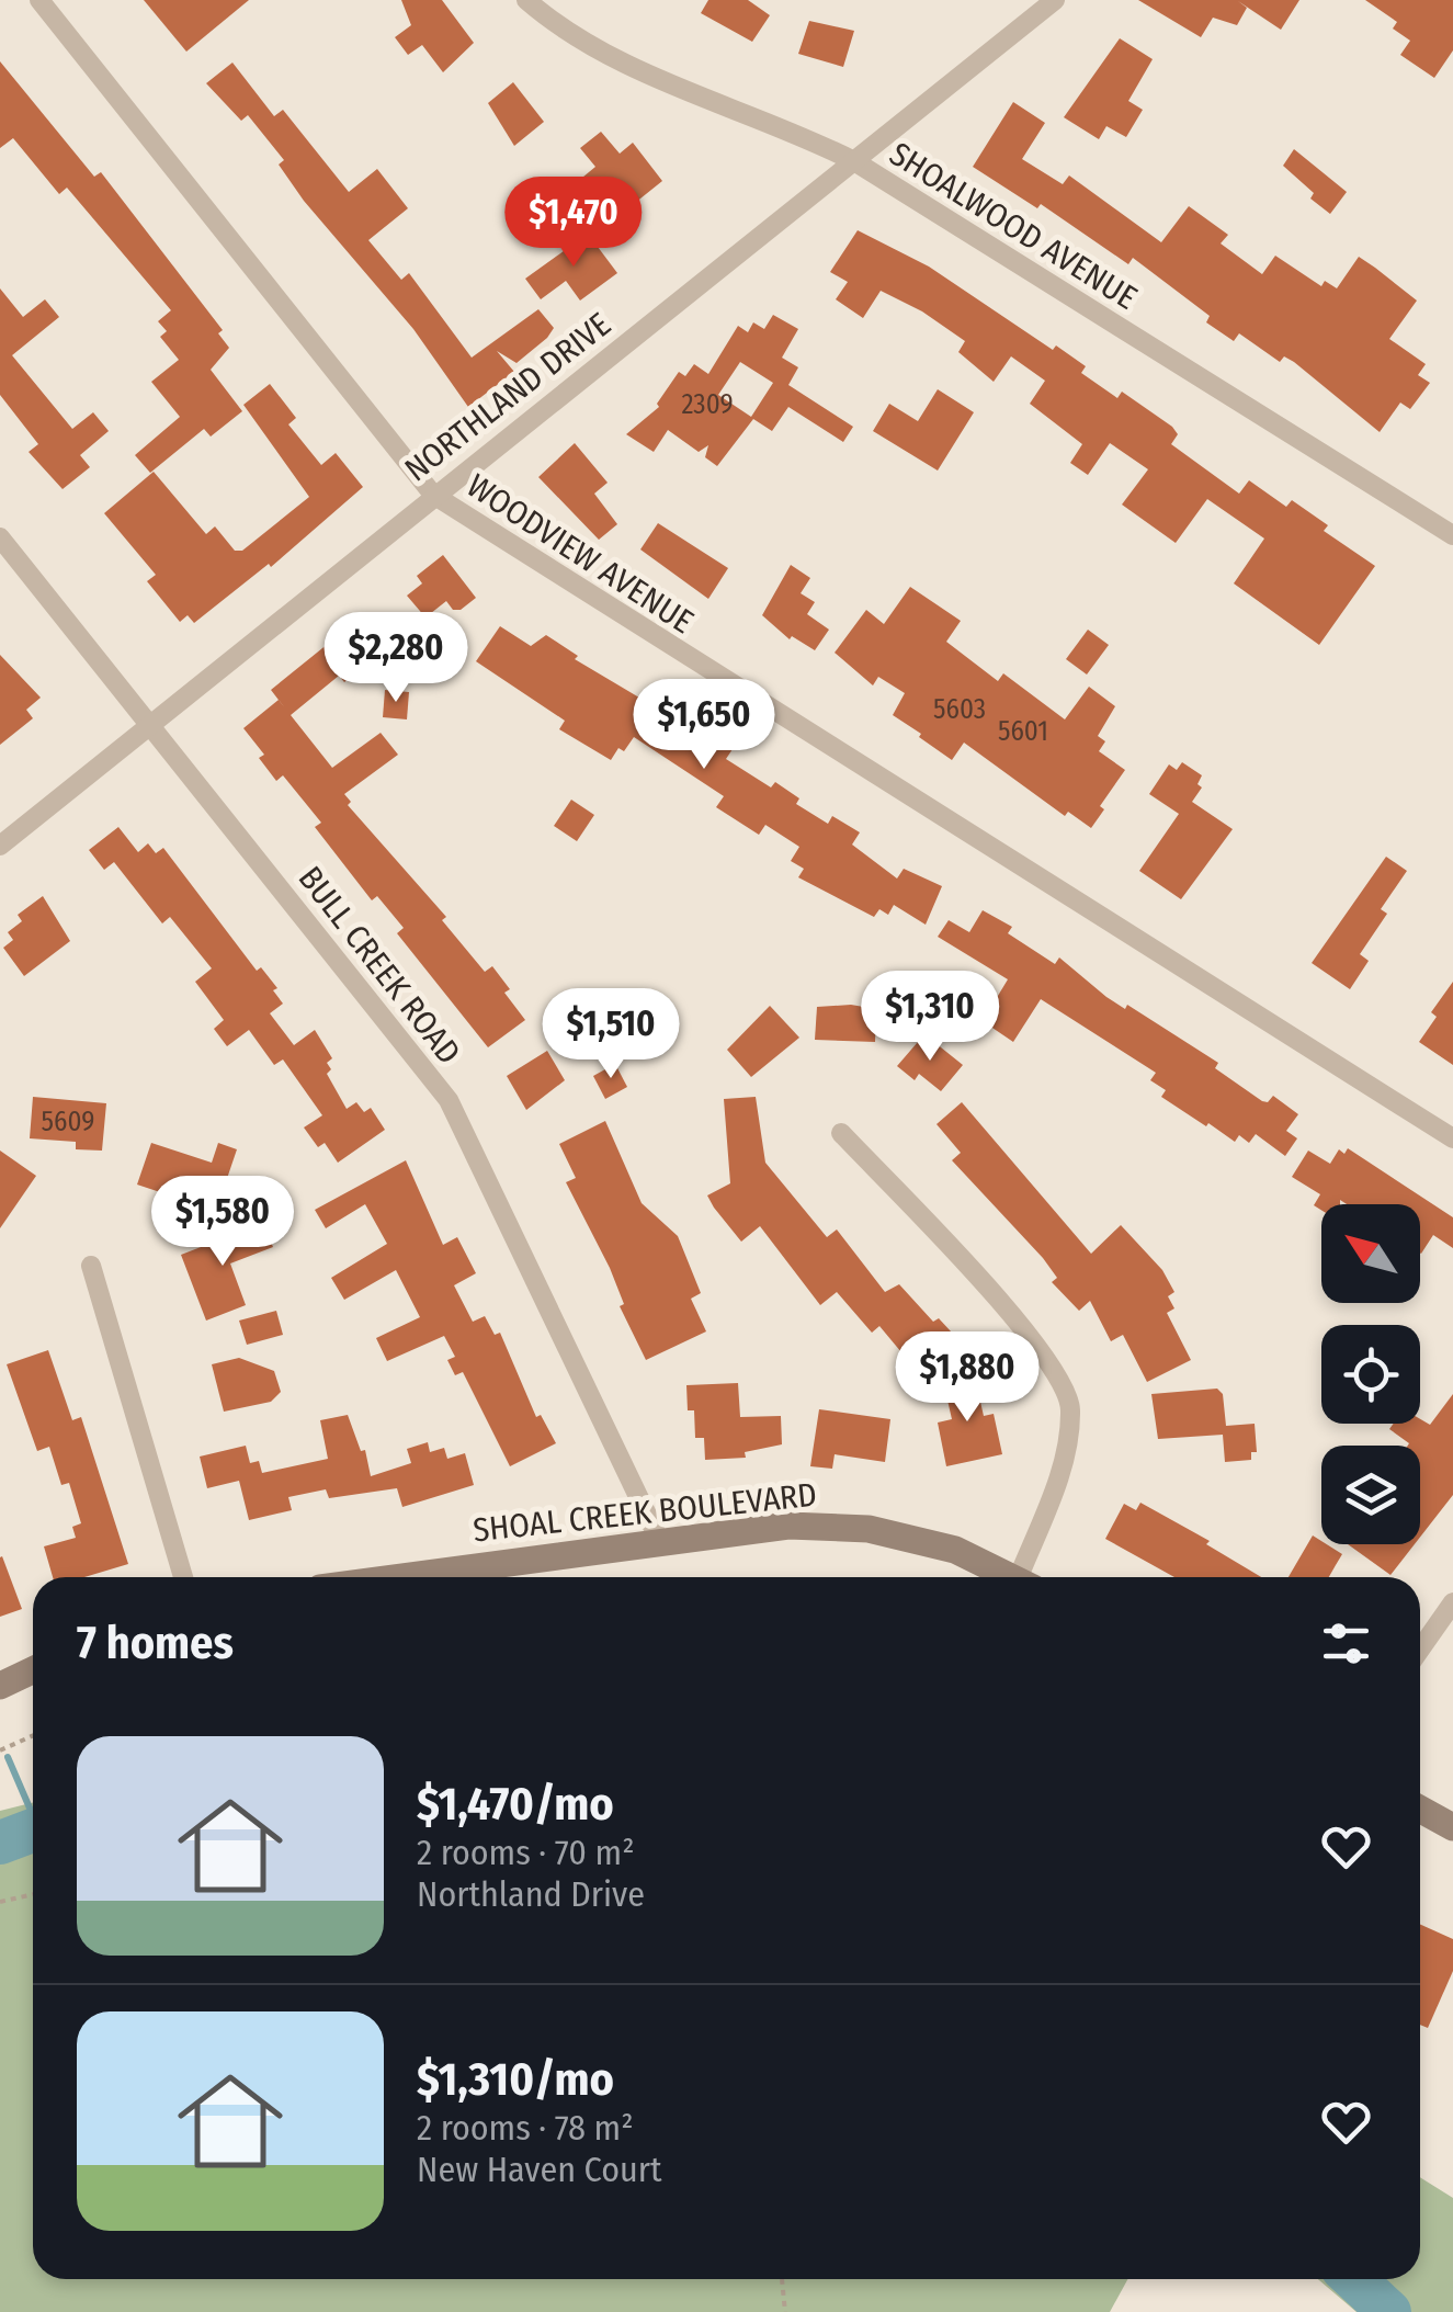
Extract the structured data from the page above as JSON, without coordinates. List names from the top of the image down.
{
  "streets": {
    "street": [
      "SHOALWOOD AVENUE",
      "NORTHLAND DRIVE",
      "WOODVIEW AVENUE",
      "BULL CREEK ROAD",
      "SHOAL CREEK BOULEVARD"
    ]
  },
  "crossings": [
    ["SHOALWOOD AVENUE", "NORTHLAND DRIVE"],
    ["NORTHLAND DRIVE", "WOODVIEW AVENUE"],
    ["NORTHLAND DRIVE", "BULL CREEK ROAD"],
    ["BULL CREEK ROAD", "SHOAL CREEK BOULEVARD"]
  ],
  "house_numbers": [
    "2309",
    "5603",
    "5601",
    "5609"
  ],
  "north": "top left",
  "page": {
    "price": [
      "$1,470",
      "$2,280",
      "$1,650",
      "$1,310",
      "$1,510",
      "$1,580",
      "$1,880"
    ],
    "heading": "7 homes",
    "list": [
      {
        "name": "$1,470/mo",
        "note": "2 rooms · 70 m² · Northland Drive"
      },
      {
        "name": "$1,310/mo",
        "note": "2 rooms · 78 m² · New Haven Court"
      }
    ]
  }
}
